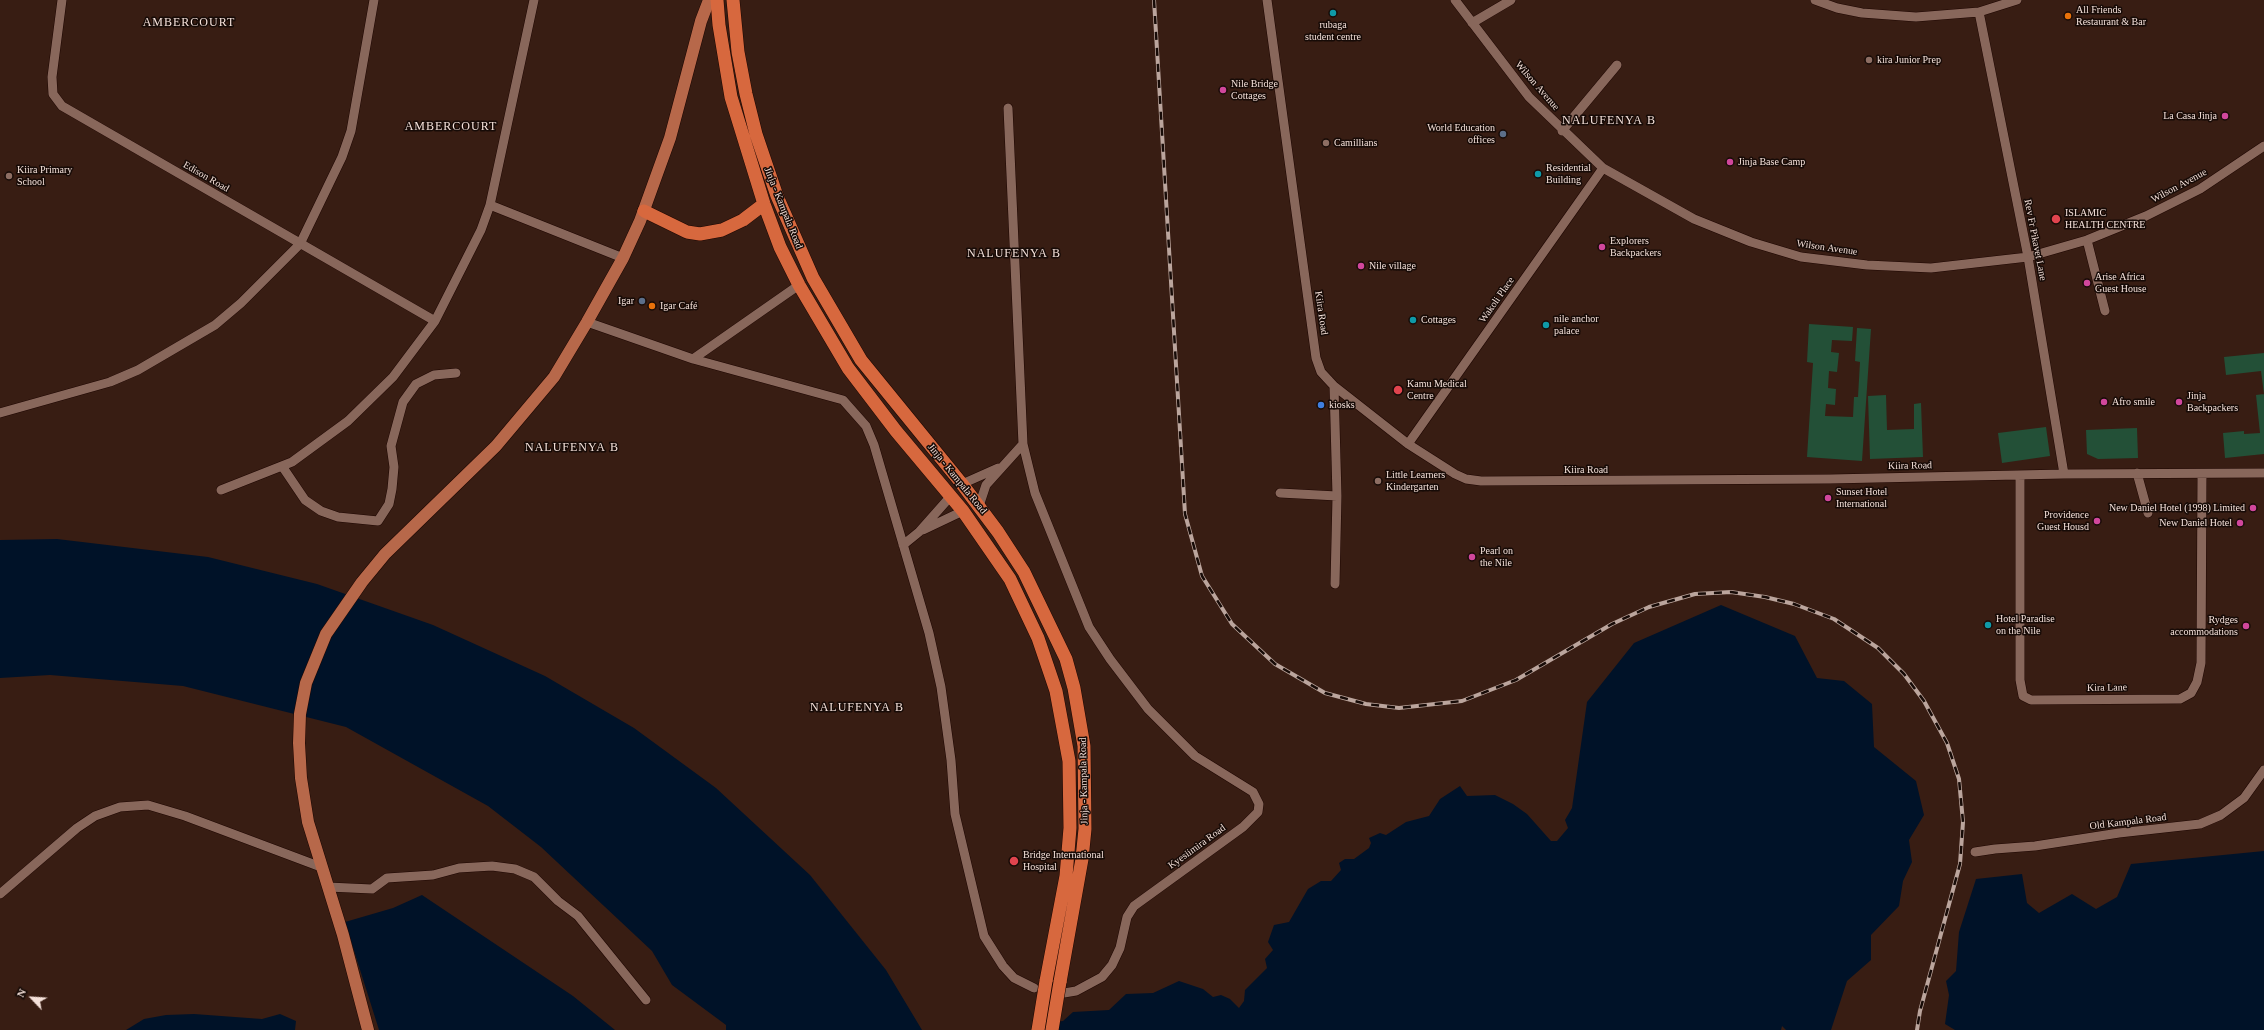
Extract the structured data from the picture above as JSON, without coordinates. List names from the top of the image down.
{
  "streets": {
    "highway": ["Jinja - Kampala Road"],
    "street": [
      "Wilson Avenue",
      "Edison Road",
      "Rev Fr Pikavet Lane",
      "Wakoli Place",
      "Kiira Road",
      "Kira Lane",
      "Old Kampala Road",
      "Kyesiimira Road"
    ]
  },
  "crossings": [
    ["Wilson Avenue", "Rev Fr Pikavet Lane"],
    ["Wilson Avenue", "Wakoli Place"],
    ["Jinja - Kampala Road", "Kyesiimira Road"],
    ["Rev Fr Pikavet Lane", "Kiira Road"],
    ["Wakoli Place", "Kiira Road"],
    ["Kiira Road", "Kira Lane"]
  ],
  "districts": [
    "AMBERCOURT",
    "NALUFENYA B",
    "AMBERCOURT",
    "NALUFENYA B",
    "NALUFENYA B",
    "NALUFENYA B"
  ],
  "places": [
    "rubaga student centre",
    "All Friends Restaurant & Bar",
    "kira Junior Prep",
    "Nile Bridge Cottages",
    "La Casa Jinja",
    "World Education offices",
    "Camillians",
    "Jinja Base Camp",
    "Residential Building",
    "Kiira Primary School",
    "ISLAMIC HEALTH CENTRE",
    "Explorers Backpackers",
    "Nile village",
    "Arise Africa Guest House",
    "Igar",
    "Igar Café",
    "Cottages",
    "nile anchor palace",
    "Kamu Medical Centre",
    "Afro smile",
    "Jinja Backpackers",
    "kiosks",
    "Little Learners Kindergarten",
    "Sunset Hotel International",
    "New Daniel Hotel (1998) Limited",
    "Providence Guest Housd",
    "New Daniel Hotel",
    "Pearl on the Nile",
    "Hotel Paradise on the Nile",
    "Rydges accommodations",
    "Bridge International Hospital"
  ],
  "north": "top left"
}
